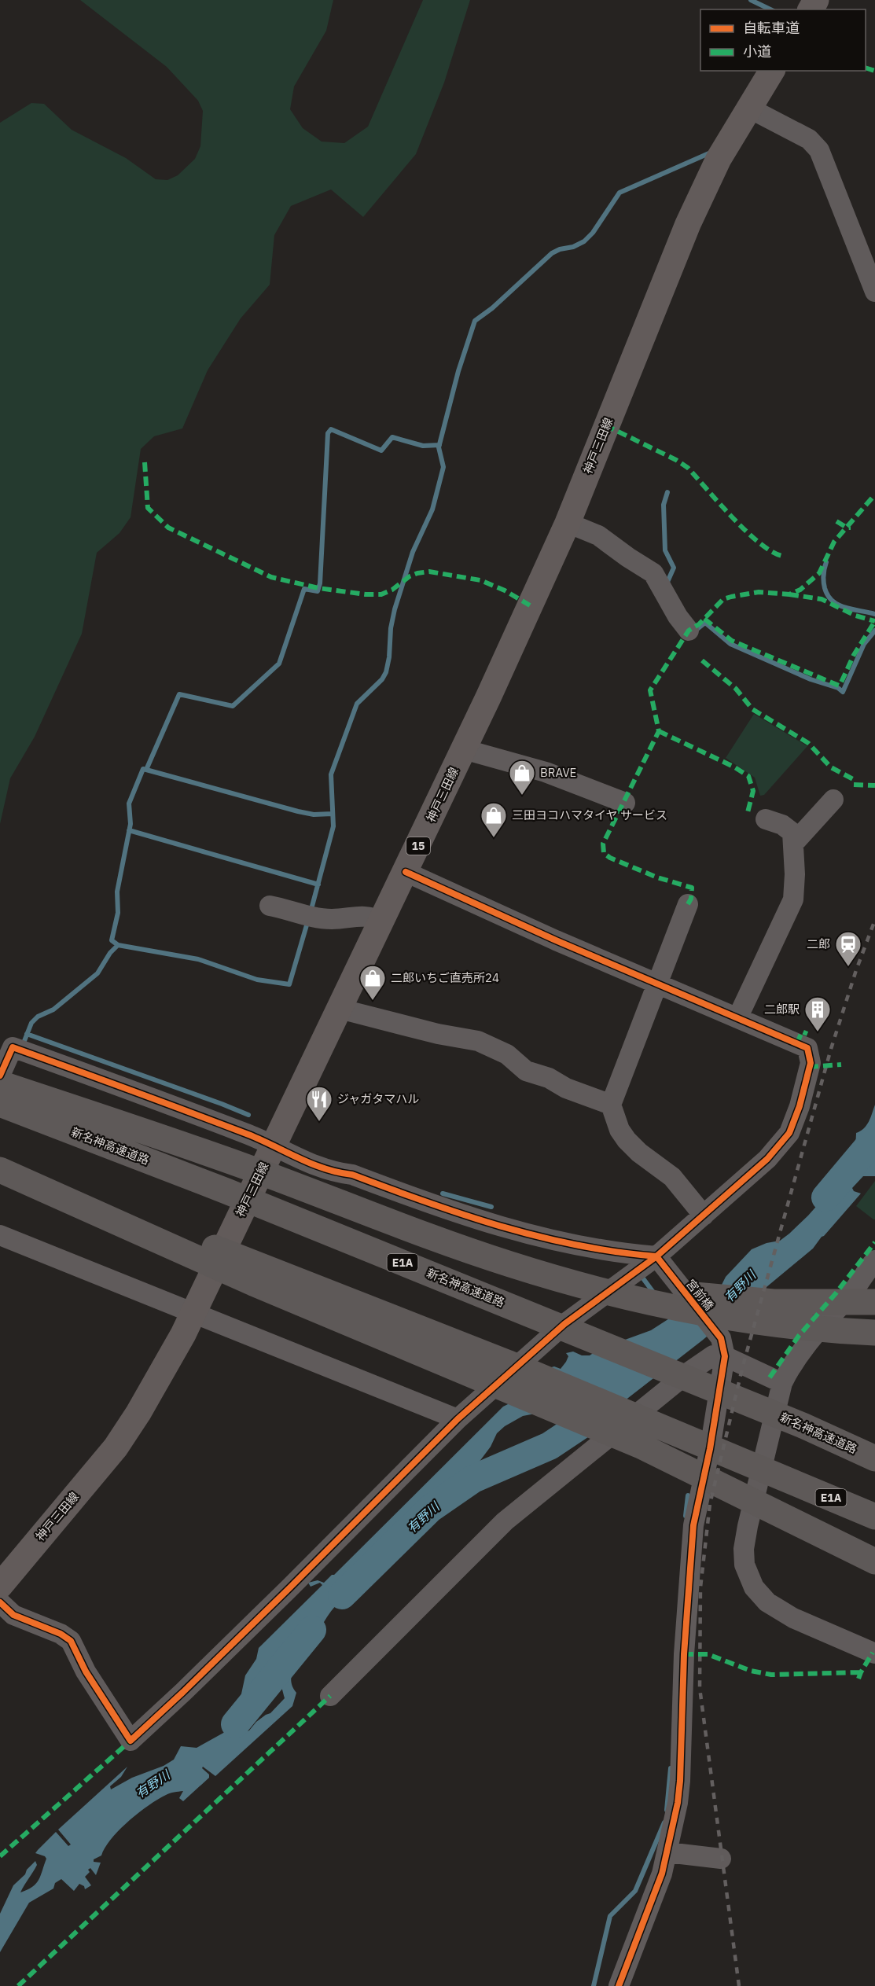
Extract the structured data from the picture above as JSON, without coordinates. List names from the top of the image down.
{
  "streets": {
    "highway": ["新名神高速道路", "E1A"],
    "main road": ["神戸三田線", "15"],
    "street": ["宮前橋"]
  },
  "water": ["有野川"],
  "places": {
    "shop": ["BRAVE", "三田ヨコハマタイヤ サービス", "二郎いちご直売所24"],
    "station": ["二郎"],
    "building": ["二郎駅"],
    "restaurant": ["ジャガタマハル"]
  },
  "legend": ["自転車道", "小道"]
}
